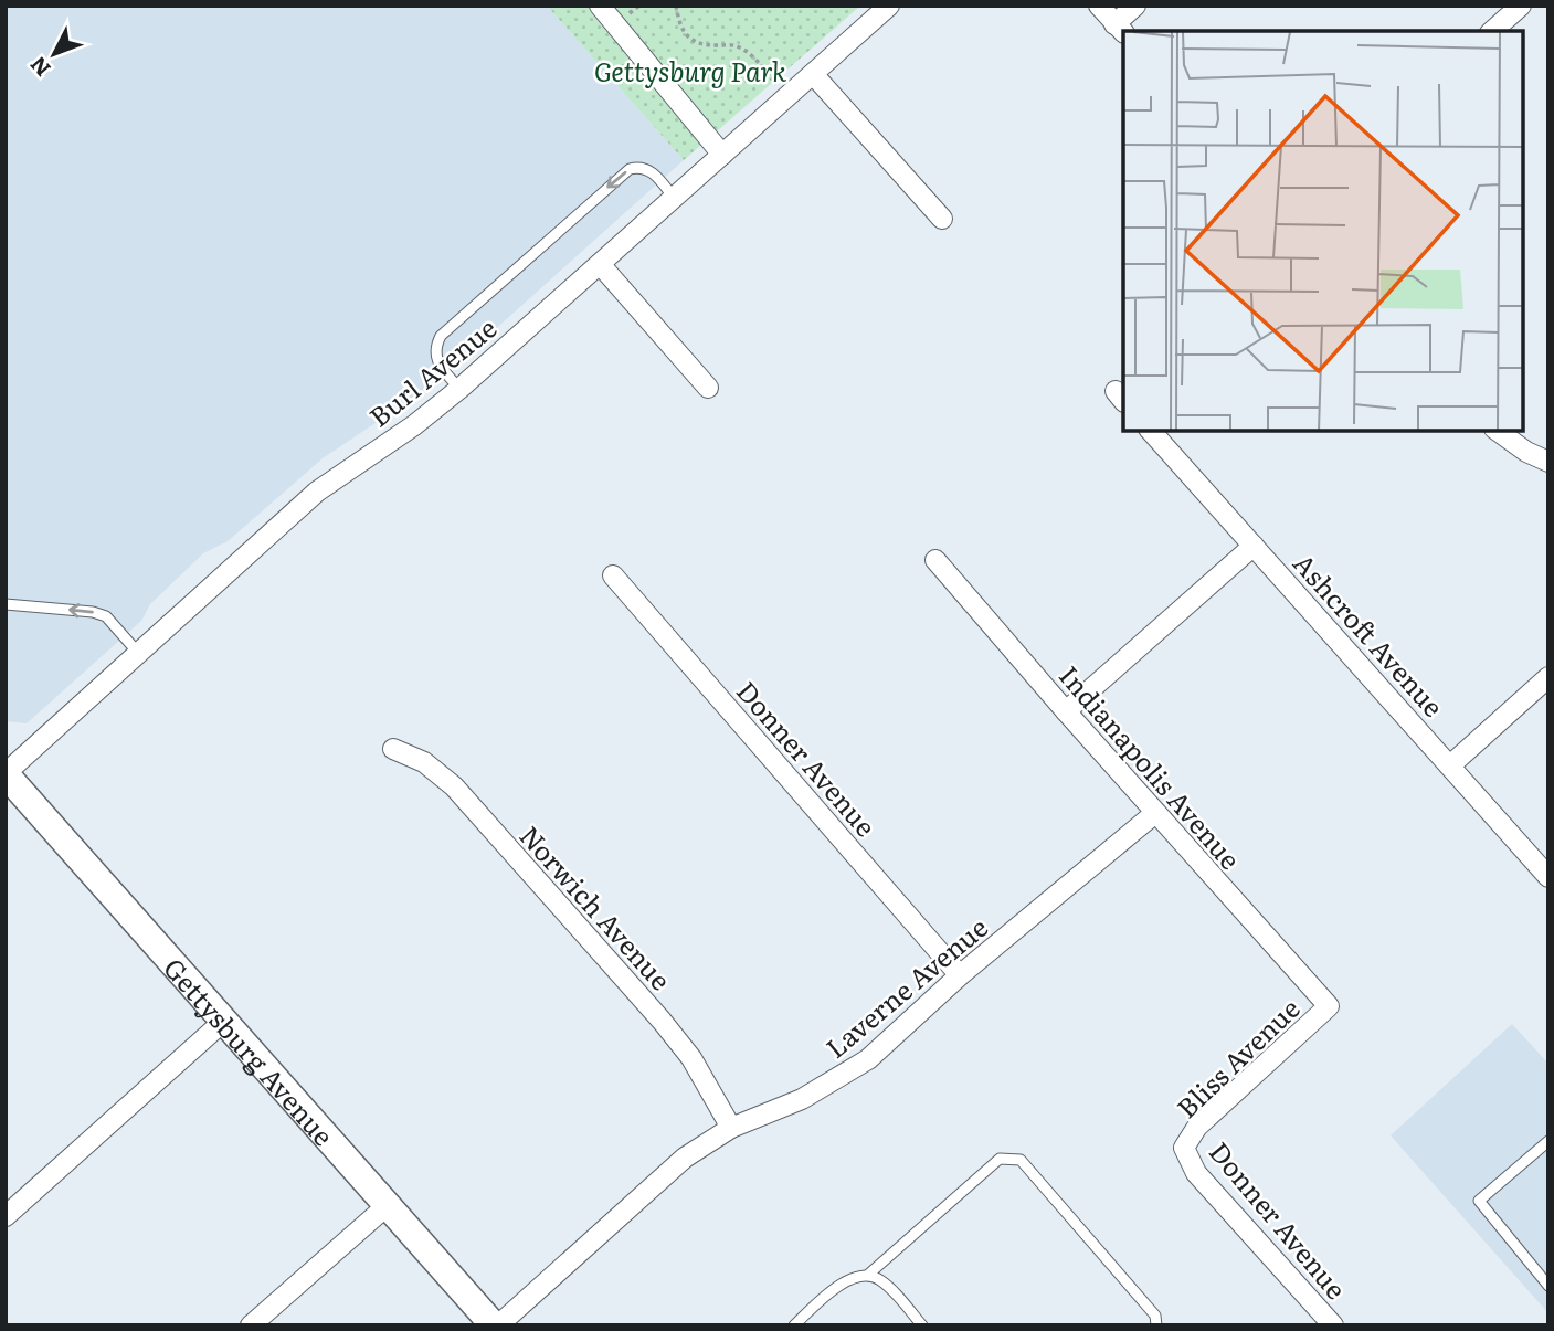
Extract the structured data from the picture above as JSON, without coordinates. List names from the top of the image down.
{
  "streets": {
    "street": [
      "Burl Avenue",
      "Ashcroft Avenue",
      "Donner Avenue",
      "Indianapolis Avenue",
      "Norwich Avenue",
      "Laverne Avenue",
      "Gettysburg Avenue",
      "Bliss Avenue"
    ]
  },
  "crossings": [
    ["Burl Avenue", "Gettysburg Avenue"],
    ["Donner Avenue", "Laverne Avenue"],
    ["Donner Avenue", "Bliss Avenue"],
    ["Indianapolis Avenue", "Laverne Avenue"],
    ["Indianapolis Avenue", "Bliss Avenue"],
    ["Norwich Avenue", "Laverne Avenue"],
    ["Laverne Avenue", "Gettysburg Avenue"]
  ],
  "parks": ["Gettysburg Park"],
  "north": "bottom left"
}
